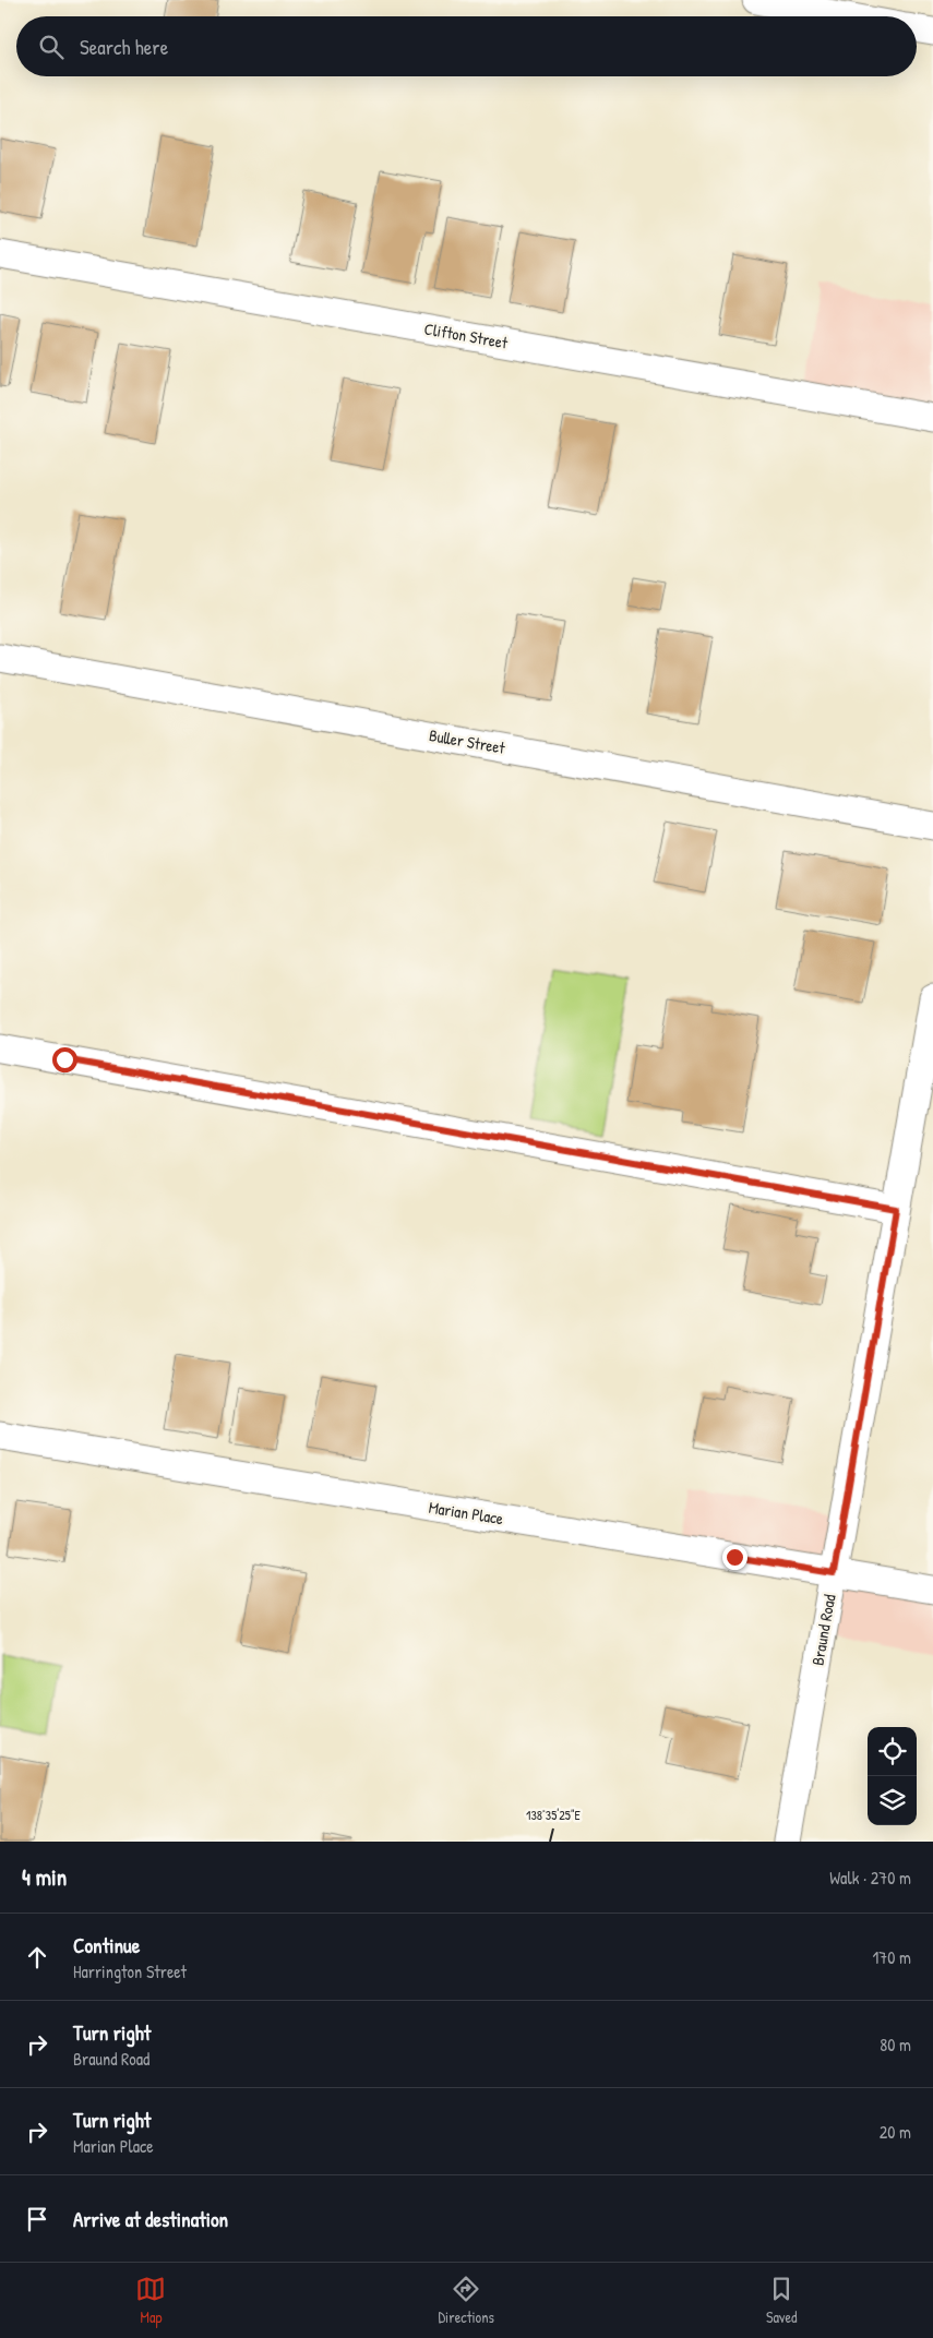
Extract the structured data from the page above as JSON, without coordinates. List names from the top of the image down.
{
  "streets": {
    "street": [
      "Clifton Street",
      "Buller Street",
      "Marian Place",
      "Braund Road"
    ]
  },
  "crossings": [
    ["Marian Place", "Braund Road"]
  ],
  "page": {
    "search": "Search here",
    "heading": ["4 min", "Walk · 270 m"],
    "list": [
      ["Continue", "Harrington Street", "170 m"],
      ["Turn right", "Braund Road", "80 m"],
      ["Turn right", "Marian Place", "20 m"],
      "Arrive at destination"
    ],
    "nav": ["Map", "Directions", "Saved"]
  },
  "coordinates": ["138°35'25\"E"]
}
